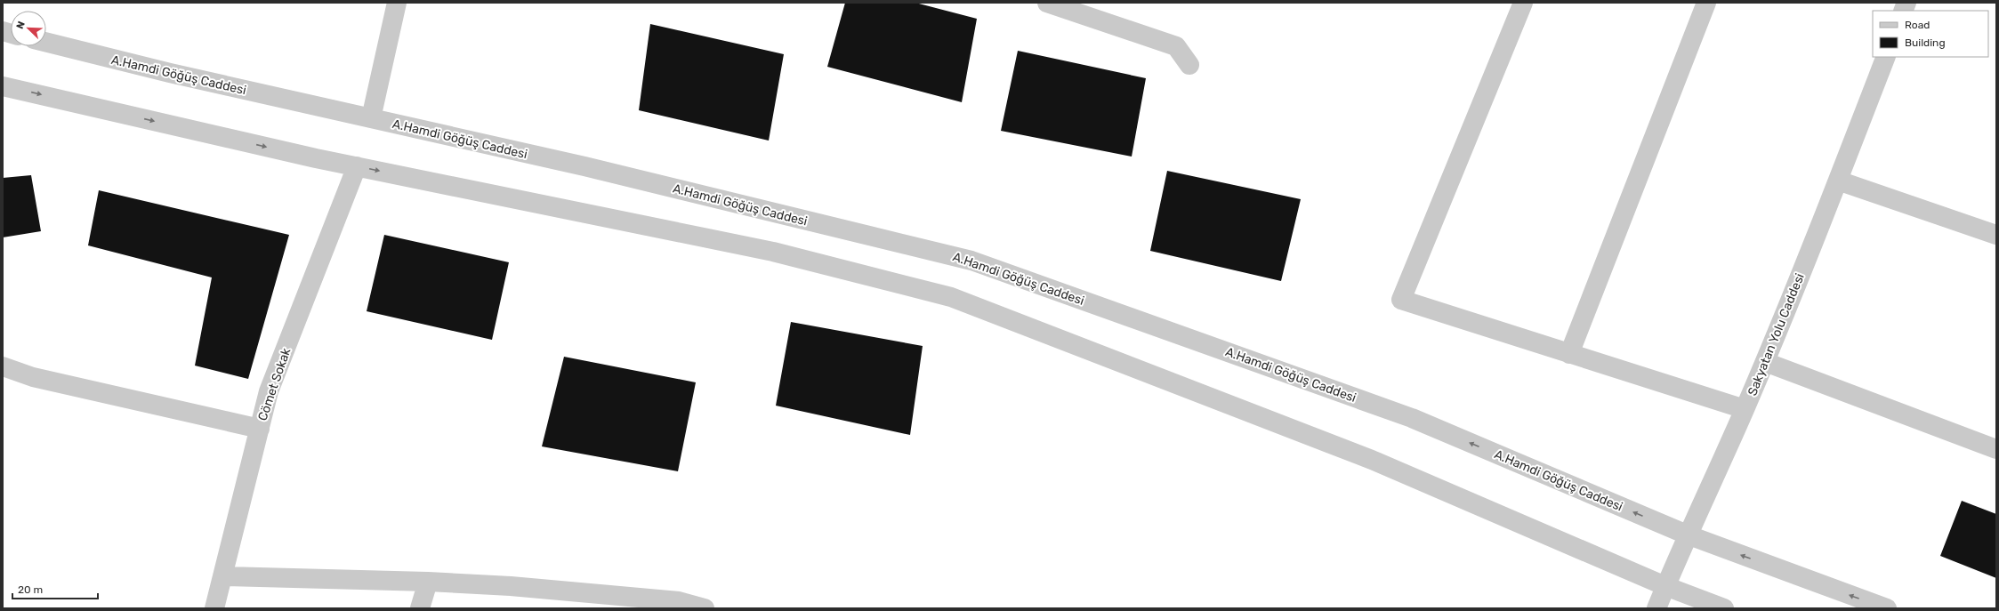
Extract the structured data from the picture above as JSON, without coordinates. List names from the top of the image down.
{
  "streets": {
    "street": ["A.Hamdi Göğüş Caddesi", "Sakyatan Yolu Caddesi", "Cömet Sokak"]
  },
  "crossings": [
    ["A.Hamdi Göğüş Caddesi", "Sakyatan Yolu Caddesi"]
  ],
  "legend": ["Road", "Building"],
  "scale_bar": "20 m",
  "north": "top left"
}
